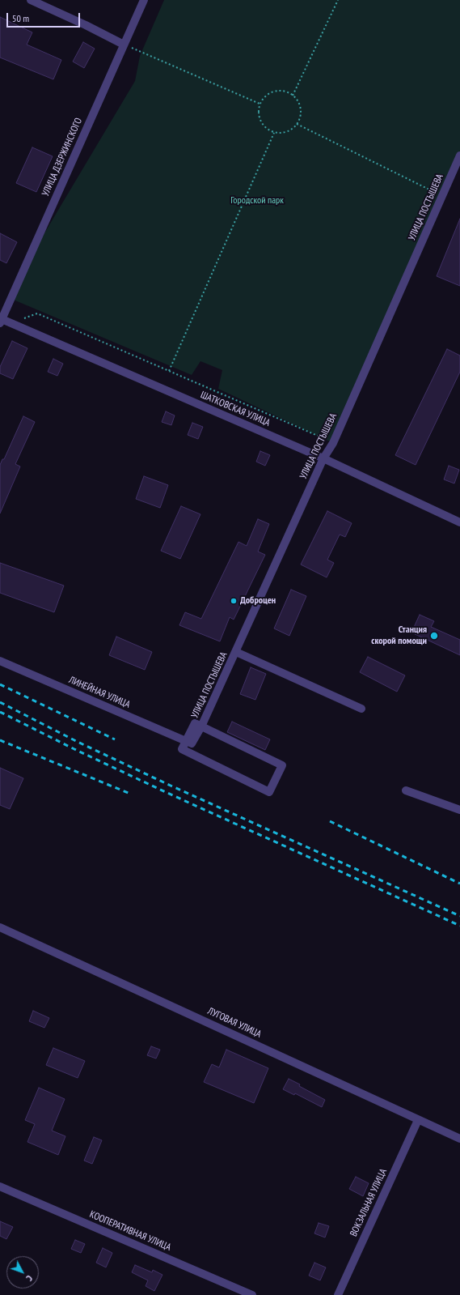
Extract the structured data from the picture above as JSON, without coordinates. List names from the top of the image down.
{
  "streets": {
    "street": [
      "УЛИЦА ДЗЕРЖИНСКОГО",
      "УЛИЦА ПОСТЫШЕВА",
      "ШАТКОВСКАЯ УЛИЦА",
      "ЛИНЕЙНАЯ УЛИЦА",
      "ЛУГОВАЯ УЛИЦА",
      "ВОКЗАЛЬНАЯ УЛИЦА",
      "КООПЕРАТИВНАЯ УЛИЦА"
    ]
  },
  "crossings": [
    ["УЛИЦА ДЗЕРЖИНСКОГО", "ШАТКОВСКАЯ УЛИЦА"],
    ["УЛИЦА ПОСТЫШЕВА", "ШАТКОВСКАЯ УЛИЦА"],
    ["УЛИЦА ПОСТЫШЕВА", "ЛИНЕЙНАЯ УЛИЦА"],
    ["ЛУГОВАЯ УЛИЦА", "ВОКЗАЛЬНАЯ УЛИЦА"]
  ],
  "parks": ["Городской парк"],
  "places": ["Доброцен", "Станция скорой помощи"],
  "scale_bar": "50 m",
  "north": "bottom right"
}
